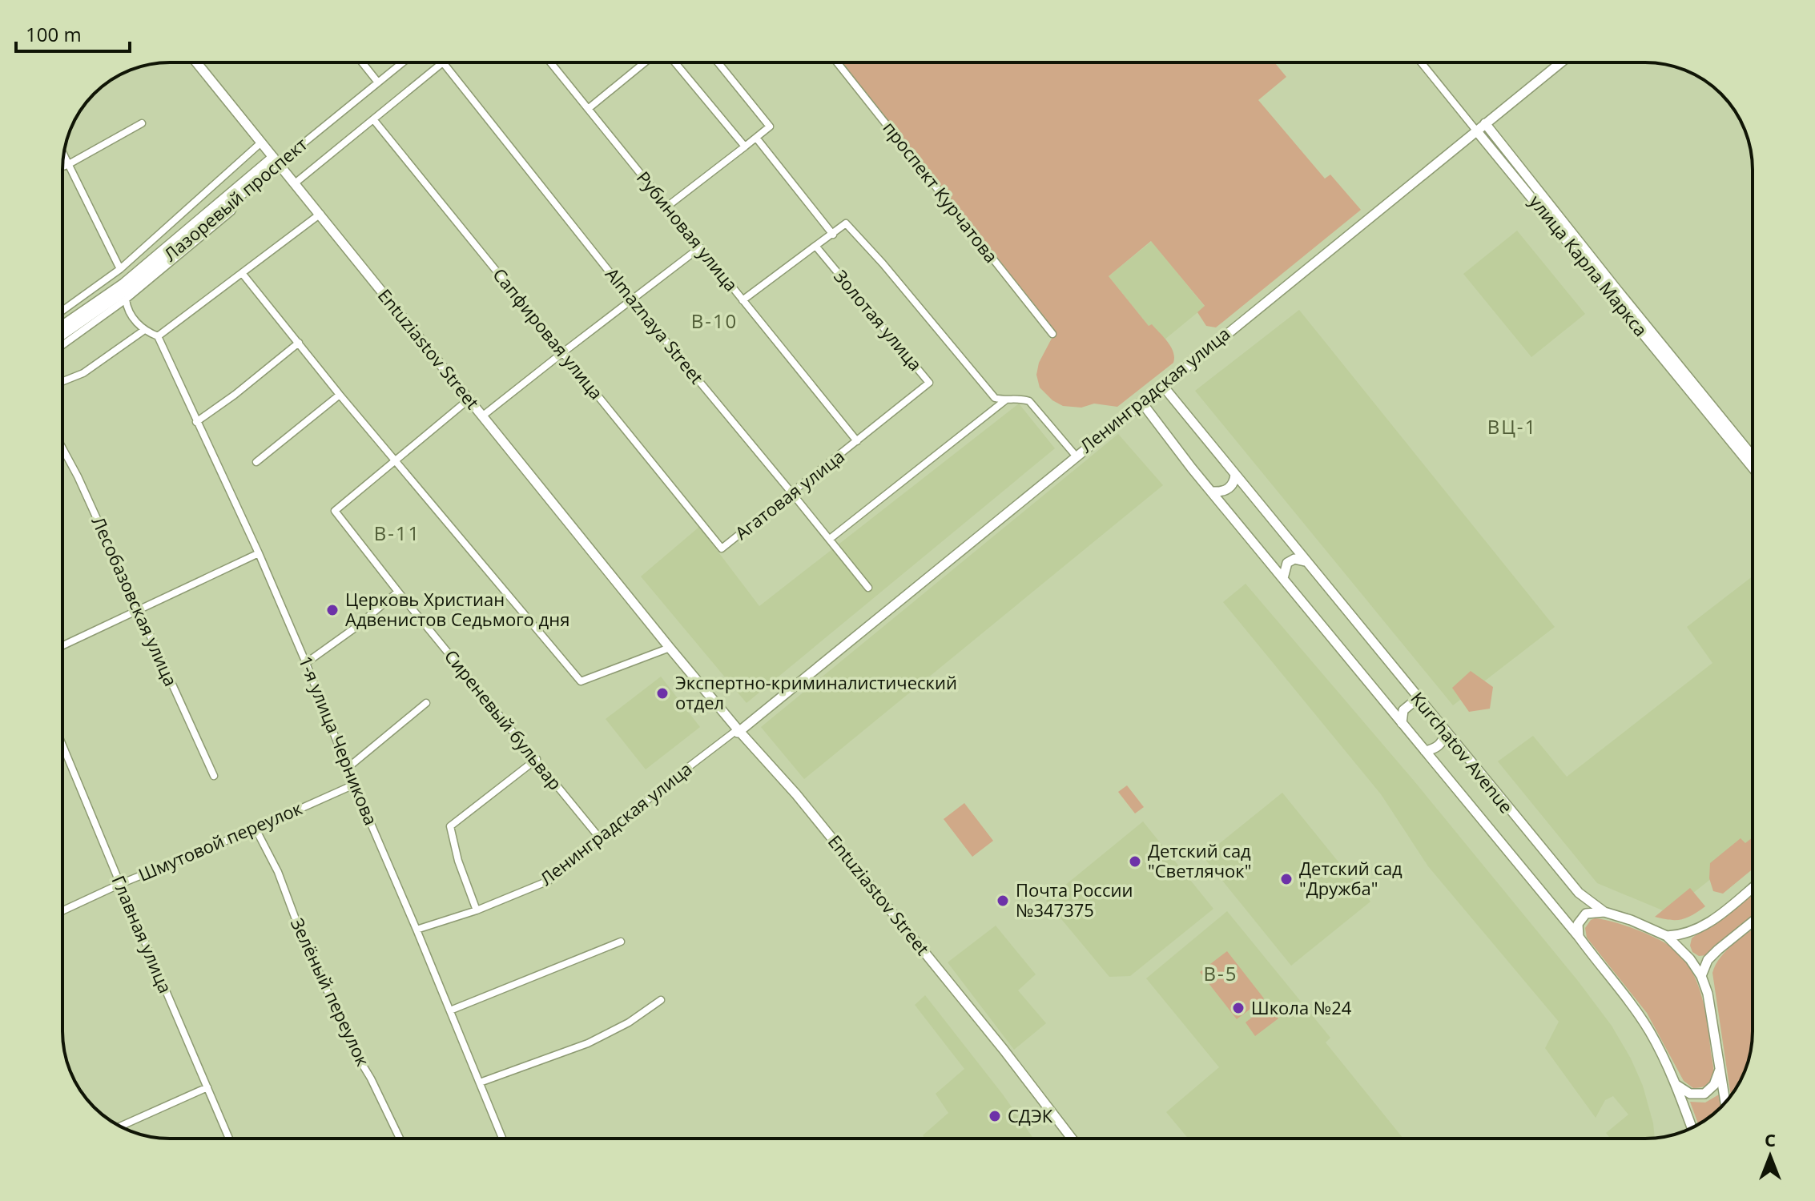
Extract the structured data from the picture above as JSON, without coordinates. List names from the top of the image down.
{
  "streets": {
    "street": [
      "проспект Курчатова",
      "Лазоревый проспект",
      "Рубиновая улица",
      "улица Карла Маркса",
      "Золотая улица",
      "Almaznaya Street",
      "Сапфировая улица",
      "Entuziastov Street",
      "Ленинградская улица",
      "Агатовая улица",
      "Лесобазовская улица",
      "Сиреневый бульвар",
      "1-я улица Черникова",
      "Kurchatov Avenue",
      "Шмутовой переулок",
      "Главная улица",
      "Зелёный переулок"
    ]
  },
  "crossings": [
    ["Лазоревый проспект", "Almaznaya Street"],
    ["Лазоревый проспект", "Сапфировая улица"],
    ["Лазоревый проспект", "Entuziastov Street"],
    ["Рубиновая улица", "Золотая улица"],
    ["Рубиновая улица", "Агатовая улица"],
    ["улица Карла Маркса", "Ленинградская улица"],
    ["Золотая улица", "Агатовая улица"],
    ["Almaznaya Street", "Агатовая улица"],
    ["Сапфировая улица", "Агатовая улица"],
    ["Entuziastov Street", "Ленинградская улица"],
    ["Ленинградская улица", "Сиреневый бульвар"],
    ["Ленинградская улица", "1-я улица Черникова"],
    ["Ленинградская улица", "Kurchatov Avenue"],
    ["1-я улица Черникова", "Шмутовой переулок"],
    ["Шмутовой переулок", "Главная улица"],
    ["Шмутовой переулок", "Зелёный переулок"]
  ],
  "districts": [
    "В-10",
    "ВЦ-1",
    "В-11",
    "В-5"
  ],
  "places": [
    "Церковь Христиан Адвенистов Седьмого дня",
    "Экспертно-криминалистический отдел",
    "Детский сад \"Светлячок\"",
    "Детский сад \"Дружба\"",
    "Почта России №347375",
    "Школа №24",
    "СДЭК"
  ],
  "scale_bar": "100 m",
  "north": "top"
}
